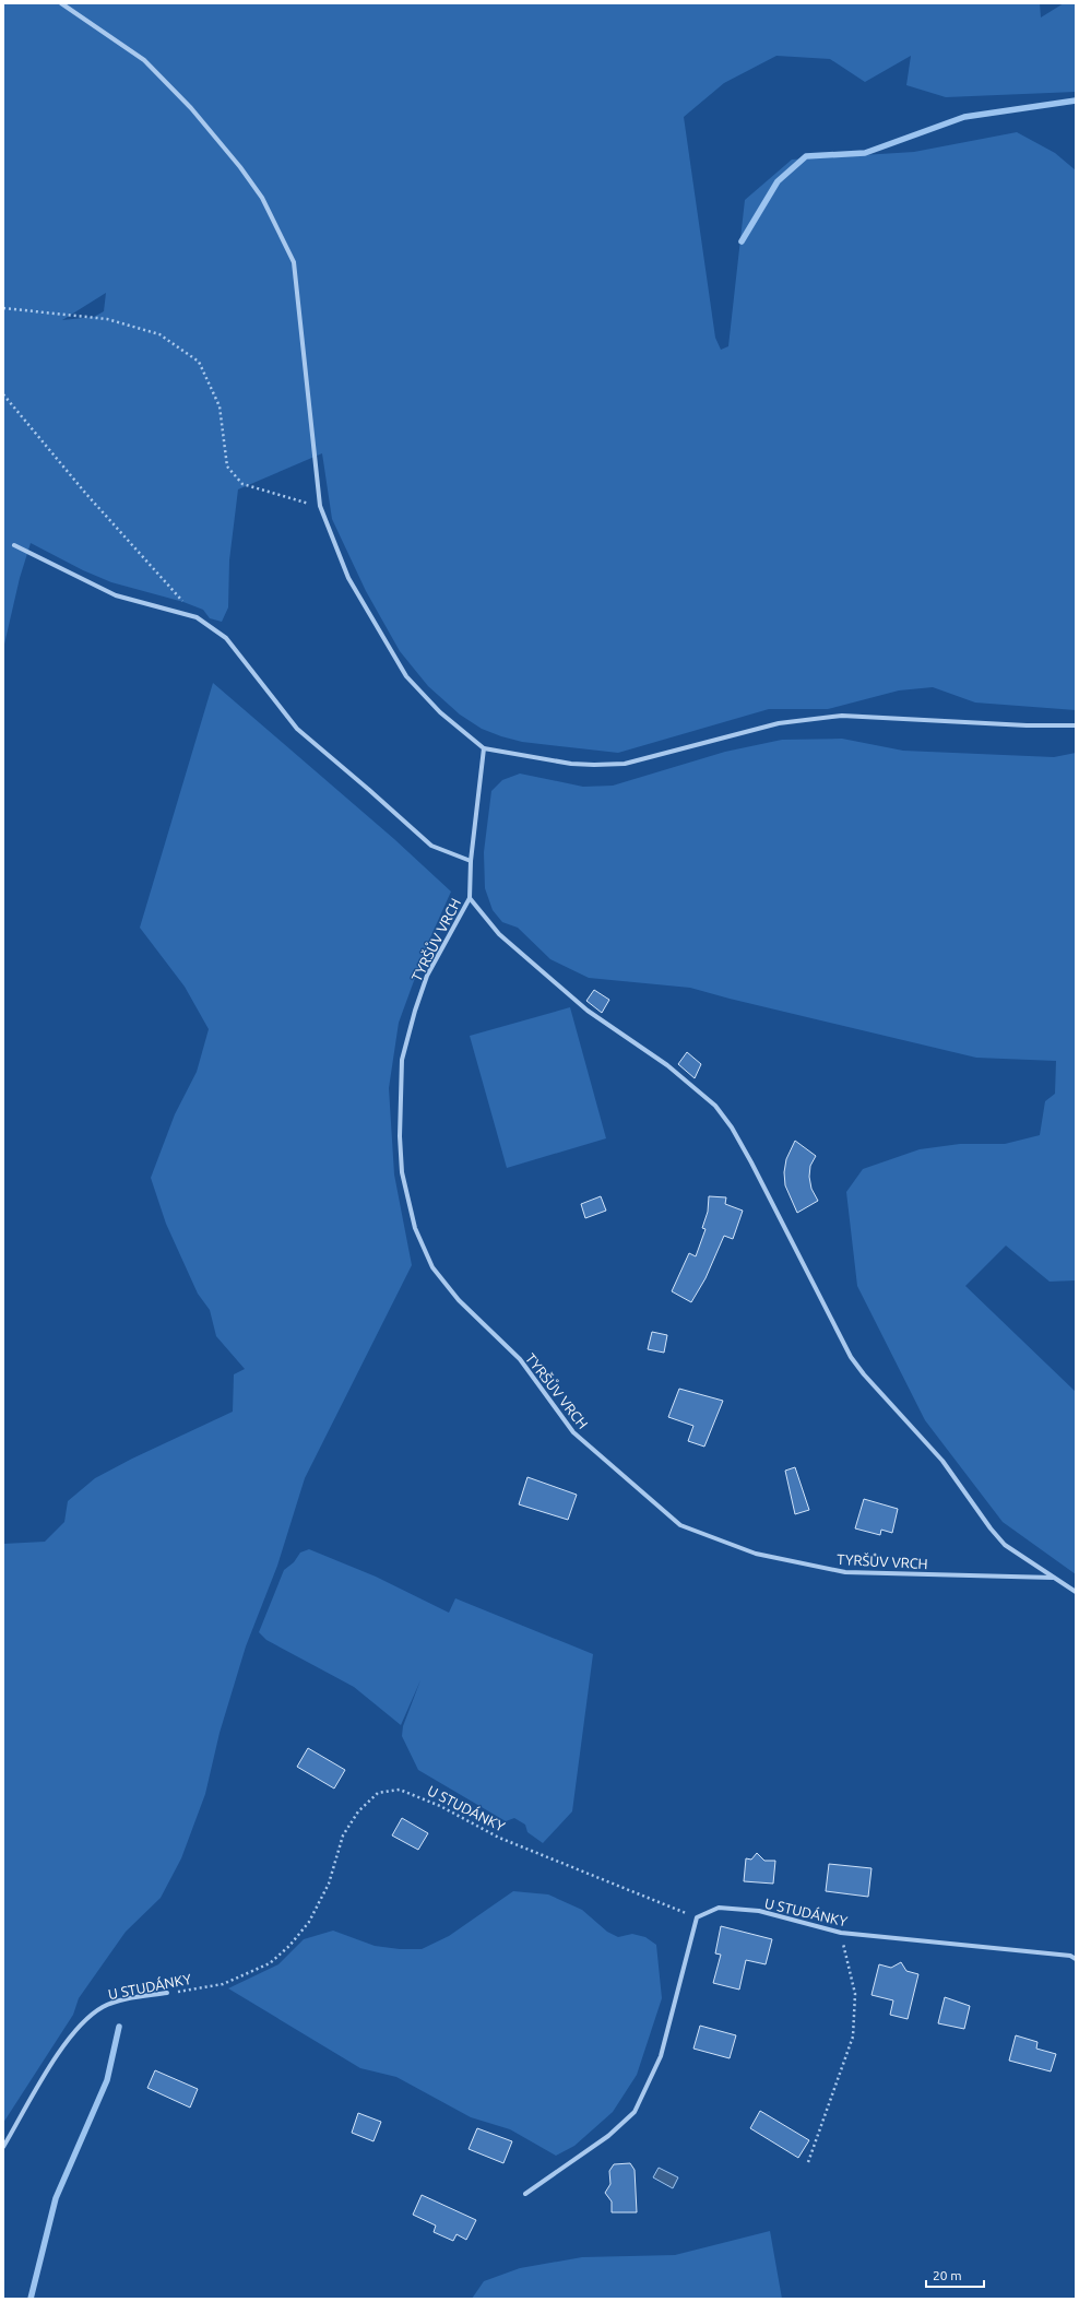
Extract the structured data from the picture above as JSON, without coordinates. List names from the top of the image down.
{
  "streets": {
    "street": ["TYRŠŮV VRCH", "U STUDÁNKY"]
  },
  "scale_bar": "20 m"
}
